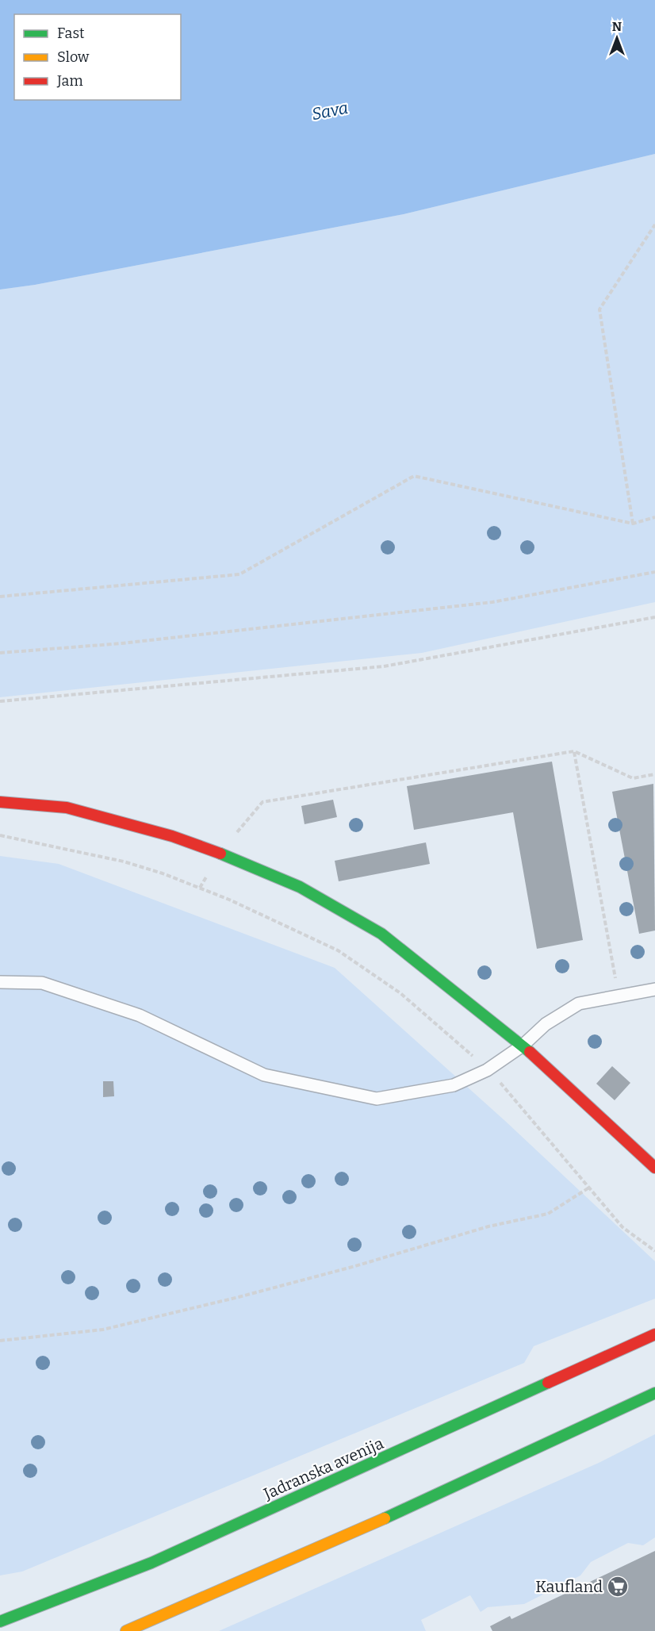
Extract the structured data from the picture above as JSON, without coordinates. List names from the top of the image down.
{
  "streets": {
    "main road": ["Jadranska avenija"]
  },
  "water": ["Sava"],
  "places": {
    "supermarket": ["Kaufland"]
  },
  "legend": ["Fast", "Slow", "Jam"],
  "north": "top"
}
